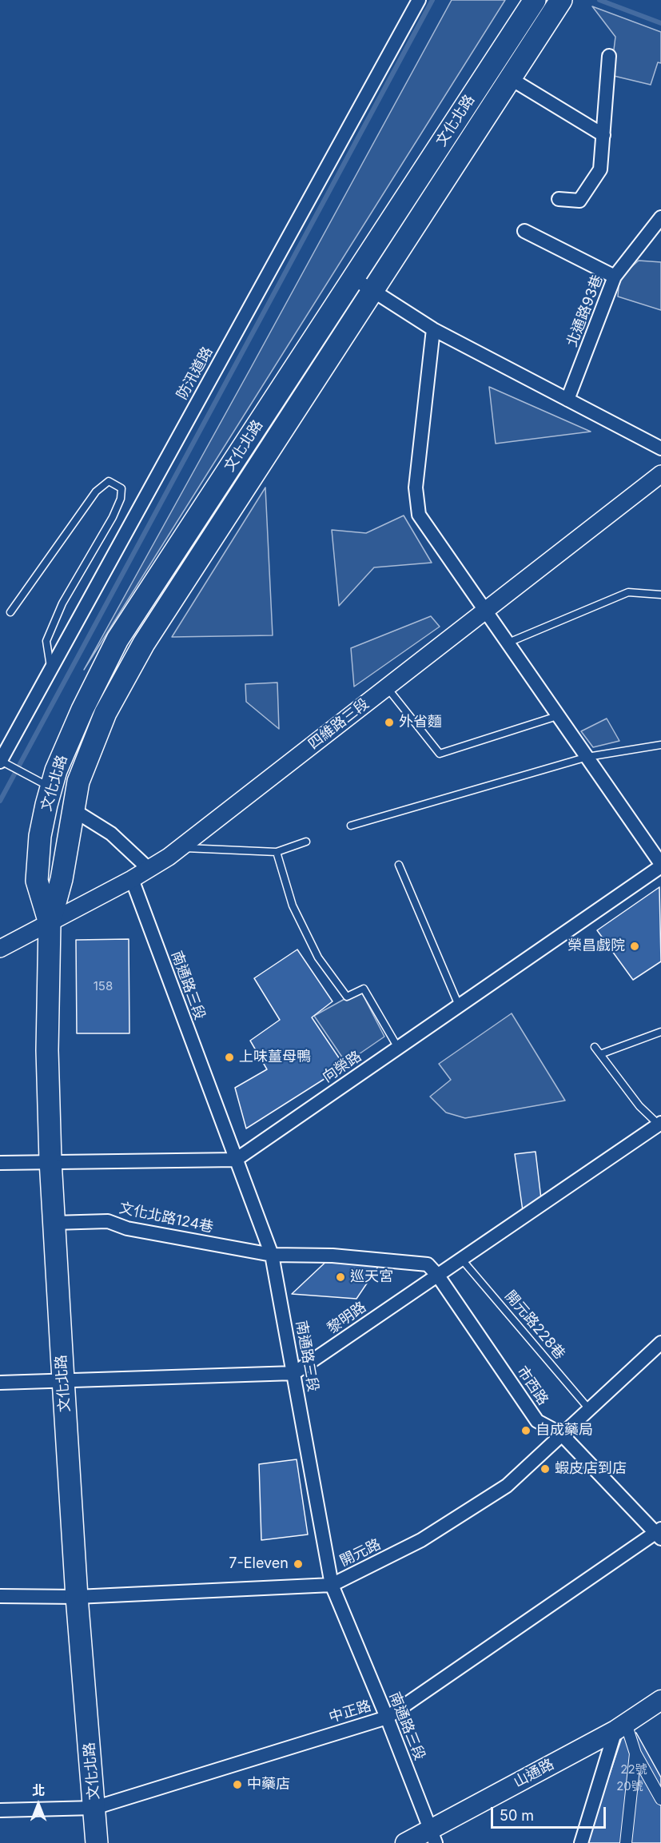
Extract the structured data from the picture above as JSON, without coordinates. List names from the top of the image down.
{
  "streets": {
    "main road": ["文化北路", "山通路"],
    "street": [
      "北通路93巷",
      "防汛道路",
      "四維路三段",
      "南通路三段",
      "向榮路",
      "文化北路124巷",
      "黎明路",
      "市西路",
      "開元路",
      "中正路"
    ],
    "lane": ["開元路228巷"]
  },
  "crossings": [
    ["文化北路", "四維路三段"],
    ["文化北路", "文化北路124巷"],
    ["文化北路", "開元路"],
    ["文化北路", "中正路"],
    ["四維路三段", "南通路三段"],
    ["南通路三段", "向榮路"],
    ["南通路三段", "文化北路124巷"],
    ["南通路三段", "黎明路"],
    ["南通路三段", "開元路"],
    ["南通路三段", "中正路"],
    ["南通路三段", "山通路"],
    ["文化北路124巷", "黎明路"],
    ["文化北路124巷", "市西路"],
    ["黎明路", "開元路228巷"],
    ["黎明路", "市西路"],
    ["開元路228巷", "開元路"],
    ["市西路", "開元路"],
    ["市西路", "中正路"]
  ],
  "places": [
    "外省麵",
    "榮昌戲院",
    "上味薑母鴨",
    "巡天宮",
    "自成藥局",
    "蝦皮店到店",
    "7-Eleven",
    "中藥店"
  ],
  "house_numbers": ["158", "22號", "20號"],
  "scale_bar": "50 m",
  "north": "top"
}
